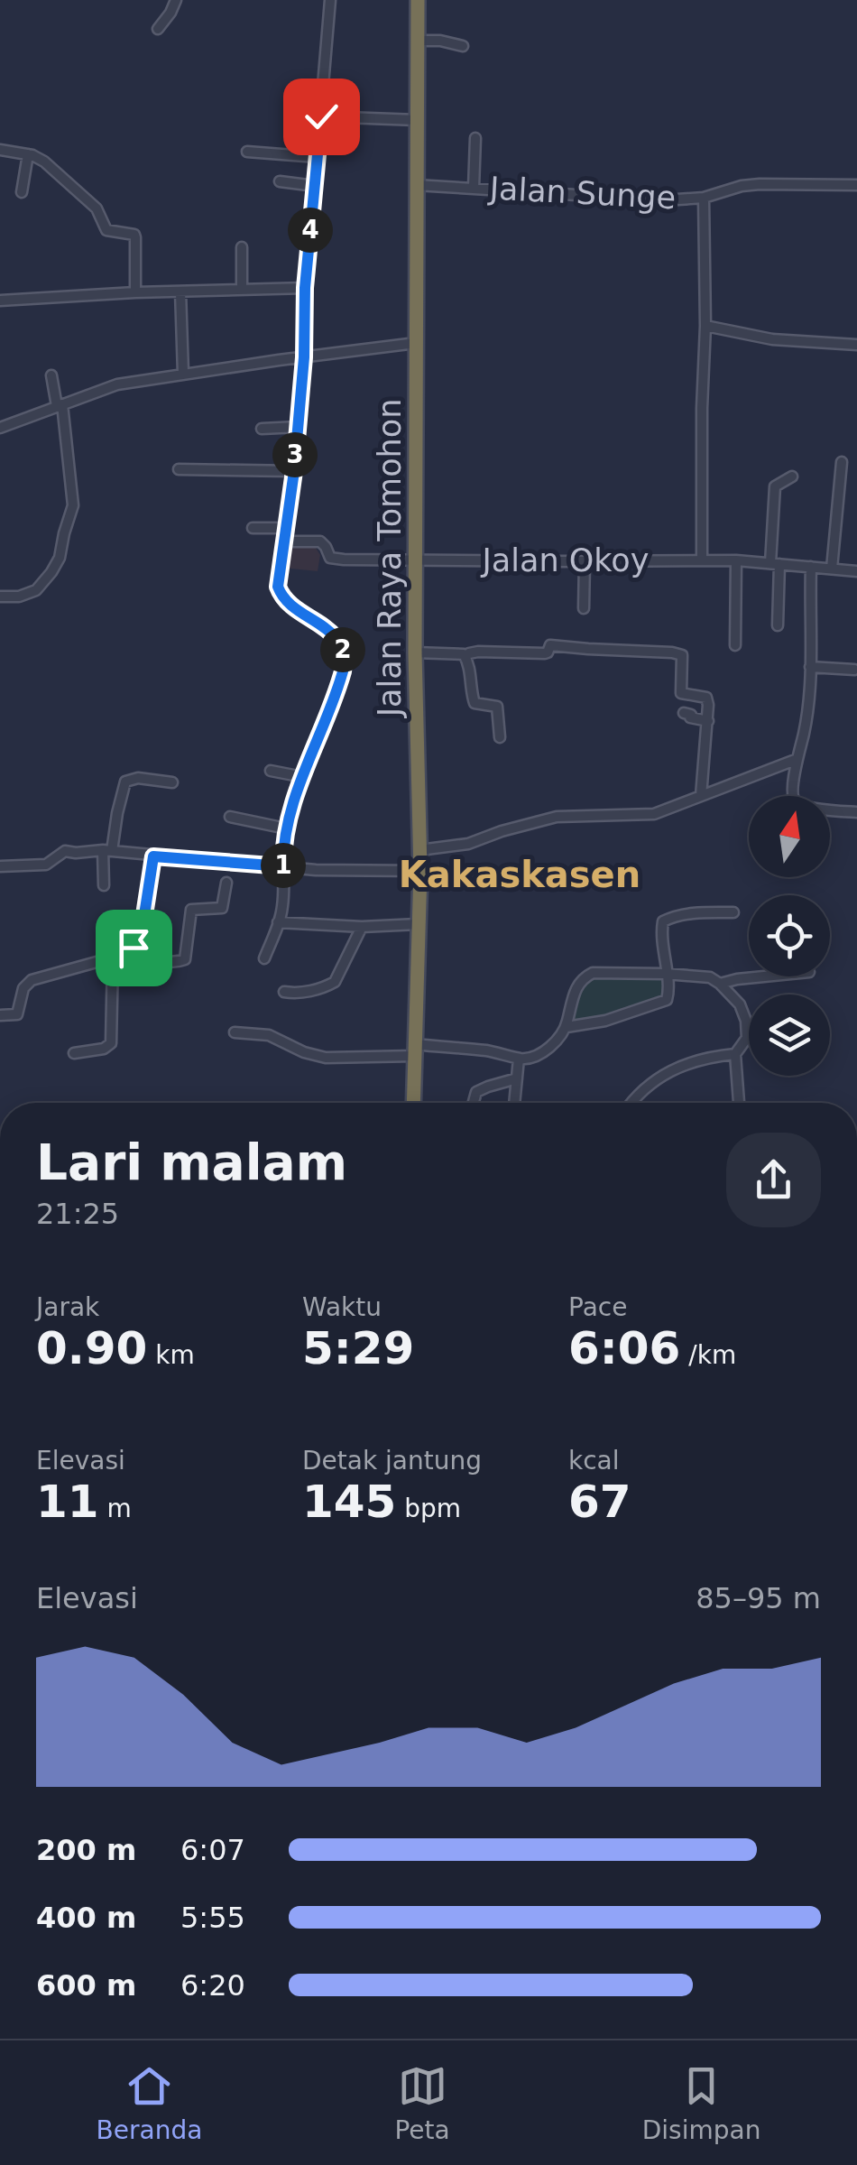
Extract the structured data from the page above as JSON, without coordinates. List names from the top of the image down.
{
  "streets": {
    "highway": ["Jalan Raya Tomohon"],
    "street": ["Jalan Sunge", "Jalan Okoy"]
  },
  "crossings": [
    ["Jalan Sunge", "Jalan Raya Tomohon"],
    ["Jalan Raya Tomohon", "Jalan Okoy"]
  ],
  "districts": ["Kakaskasen"],
  "north": "top",
  "page": {
    "pins": [
      "4",
      "3",
      "2",
      "1"
    ],
    "heading": ["Lari malam", "21:25"],
    "stats": [
      ["Jarak", "0.90 km"],
      ["Waktu", "5:29"],
      ["Pace", "6:06 /km"],
      ["Elevasi", "11 m"],
      ["Detak jantung", "145 bpm"],
      ["kcal", "67"]
    ],
    "chart": ["Elevasi", "85–95 m"],
    "list": [
      {
        "name": "200 m",
        "note": "6:07"
      },
      {
        "name": "400 m",
        "note": "5:55"
      },
      {
        "name": "600 m",
        "note": "6:20"
      }
    ],
    "tabs": ["Beranda", "Peta", "Disimpan"]
  }
}
